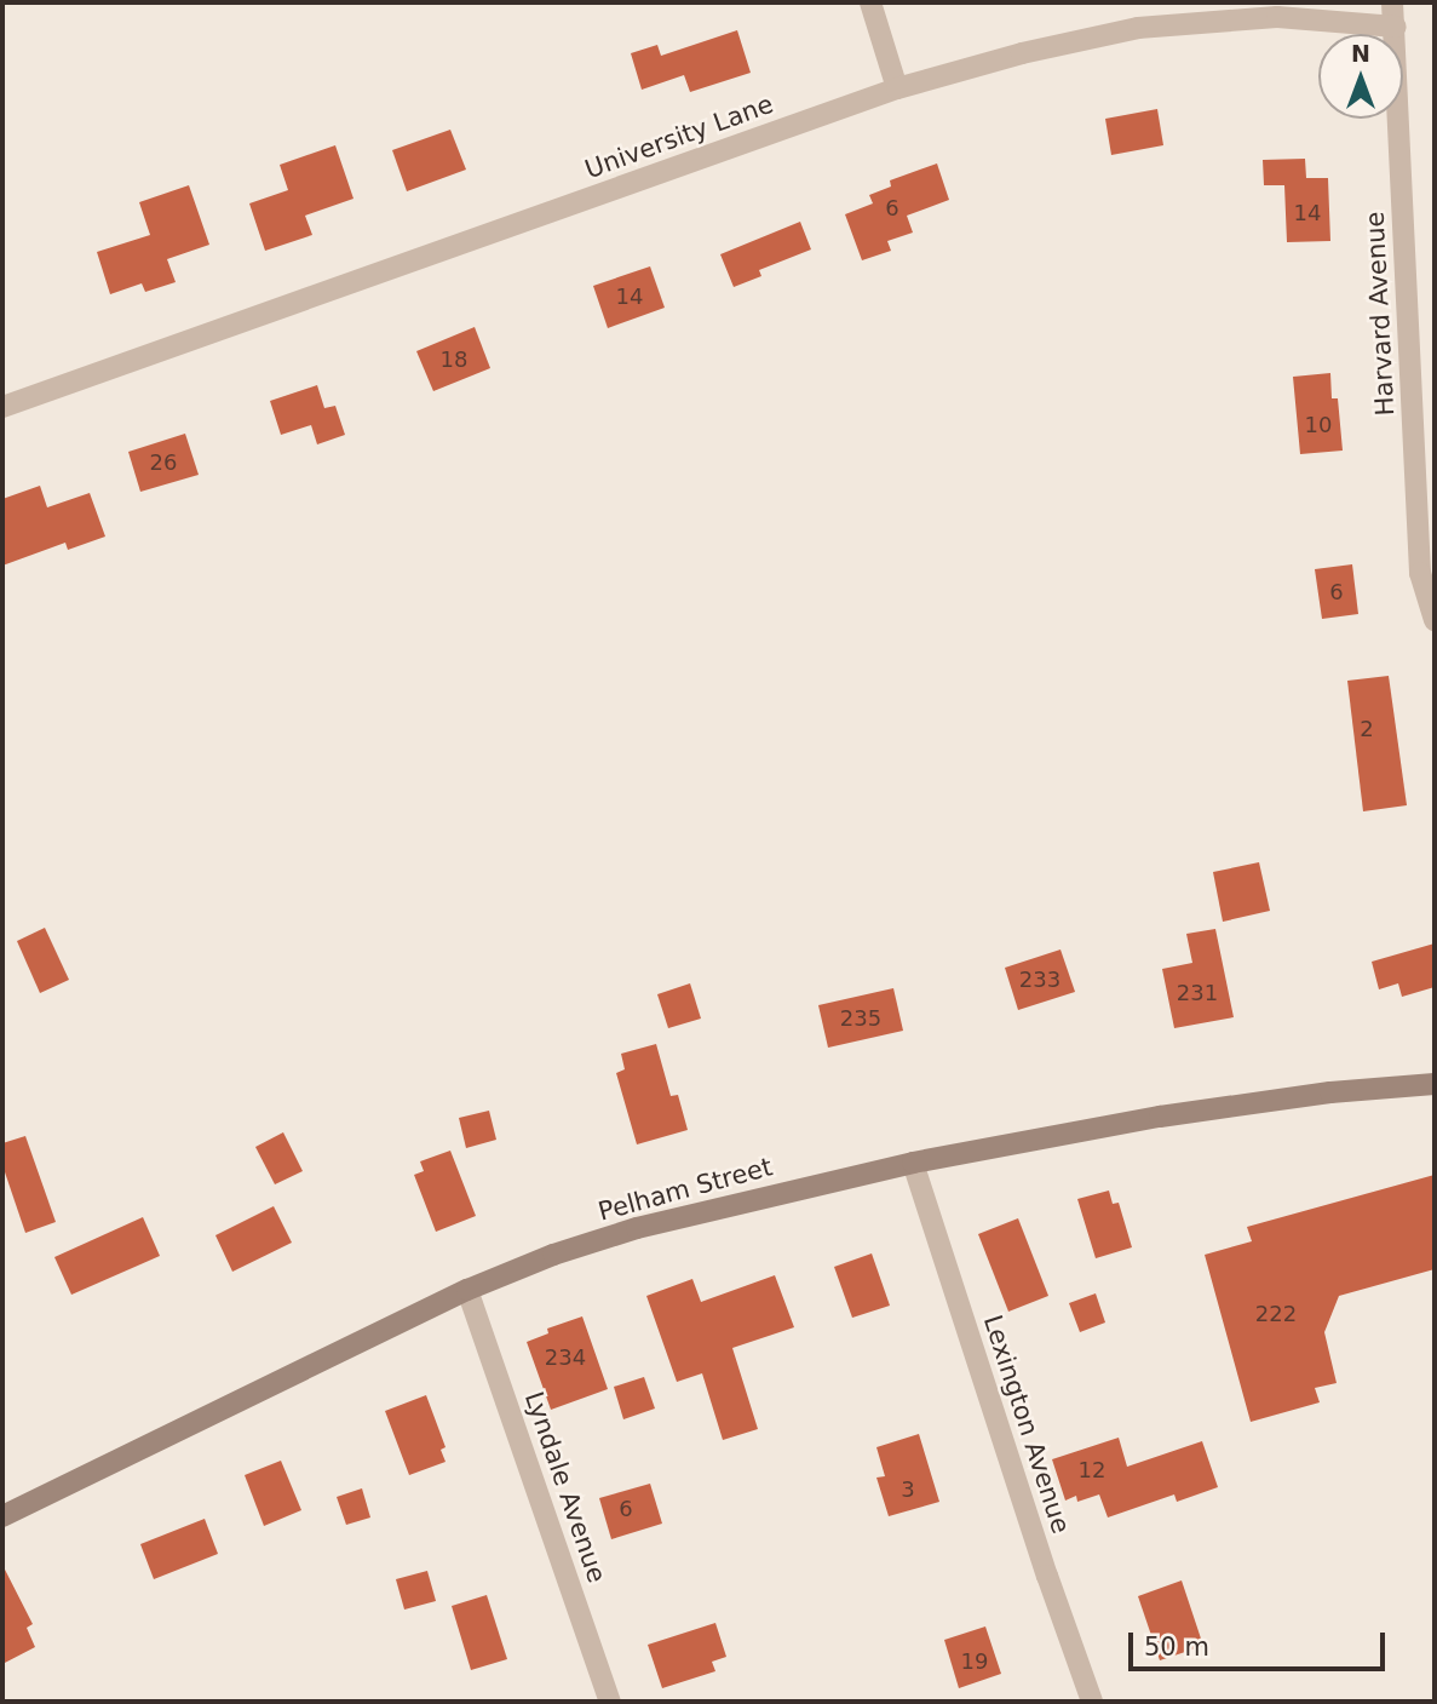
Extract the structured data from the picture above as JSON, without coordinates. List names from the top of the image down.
{
  "streets": {
    "street": [
      "University Lane",
      "Harvard Avenue",
      "Pelham Street",
      "Lexington Avenue",
      "Lyndale Avenue"
    ]
  },
  "crossings": [
    ["University Lane", "Harvard Avenue"],
    ["Pelham Street", "Lexington Avenue"],
    ["Pelham Street", "Lyndale Avenue"]
  ],
  "house_numbers": [
    "6",
    "14",
    "14",
    "18",
    "10",
    "26",
    "6",
    "2",
    "233",
    "231",
    "235",
    "222",
    "234",
    "12",
    "3",
    "6",
    "19"
  ],
  "scale_bar": "50 m",
  "north": "top"
}
